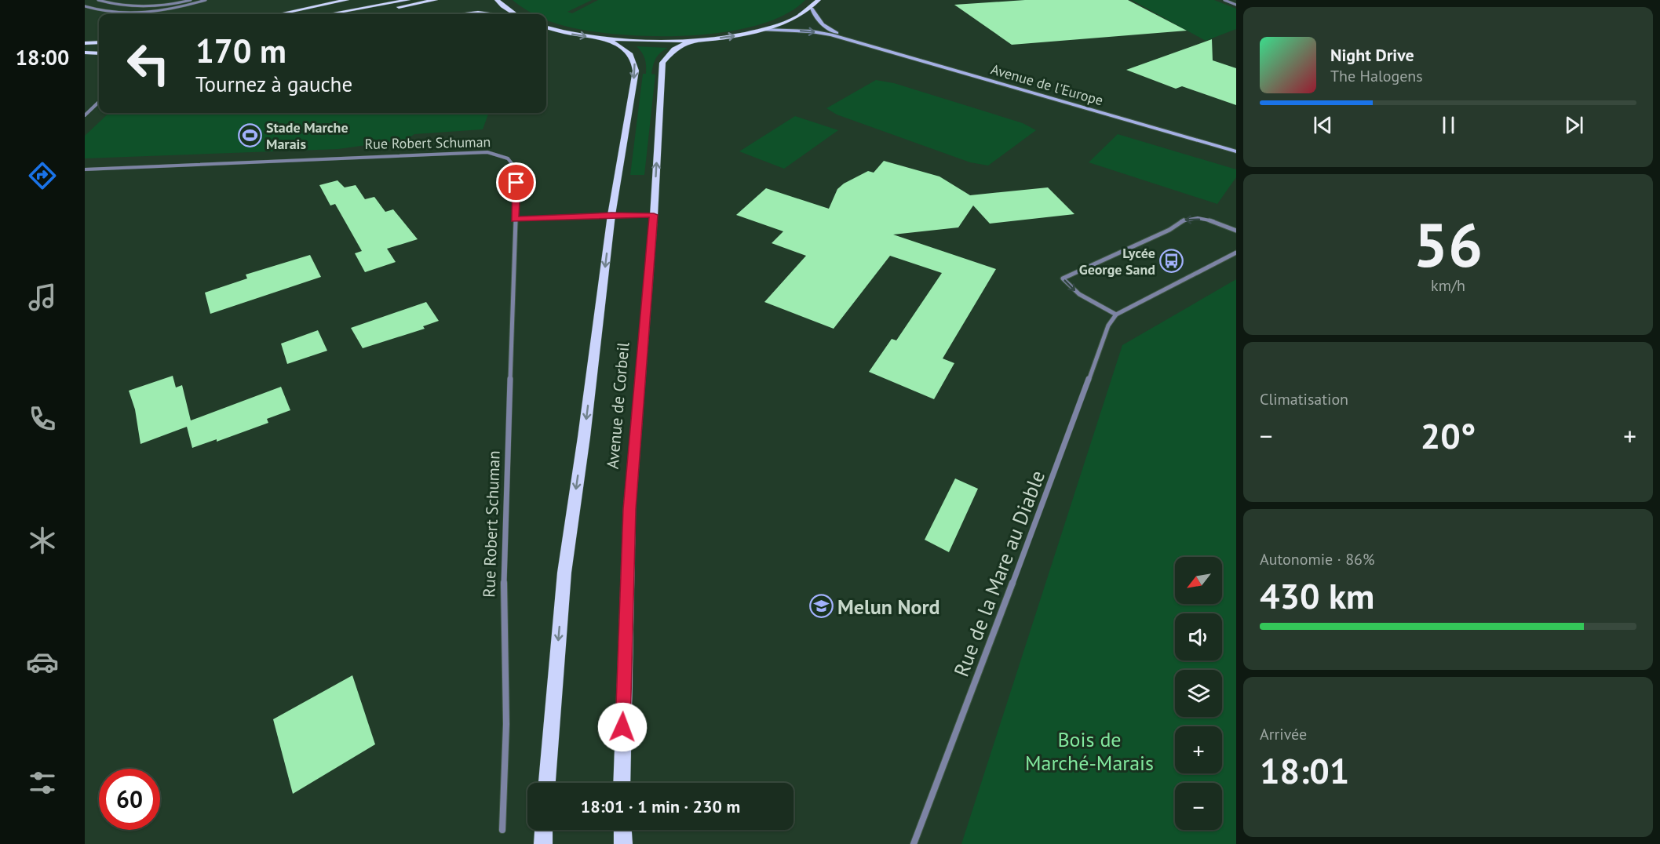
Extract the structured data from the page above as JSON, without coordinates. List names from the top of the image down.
{
  "streets": {
    "main road": ["Avenue de l'Europe", "Avenue de Corbeil"],
    "street": ["Rue Robert Schuman", "Rue de la Mare au Diable"]
  },
  "parks": ["Bois de Marché-Marais"],
  "places": {
    "sports": ["Stade Marche Marais"],
    "bus stop": ["Lycée George Sand"],
    "school or university": ["Melun Nord"]
  },
  "north": "bottom left",
  "page": {
    "tabs": "18:00",
    "turn": ["170 m", "Tournez à gauche"],
    "song": ["Night Drive", "The Halogens"],
    "tile": [
      ["56", "km/h"],
      "Climatisation",
      ["Autonomie · 86%", "430 km"],
      ["Arrivée", "18:01"]
    ],
    "heat": ["−", "20°", "+"],
    "map_buttons": ["+", "−"],
    "limit": "60",
    "trip": "18:01 · 1 min · 230 m"
  }
}
